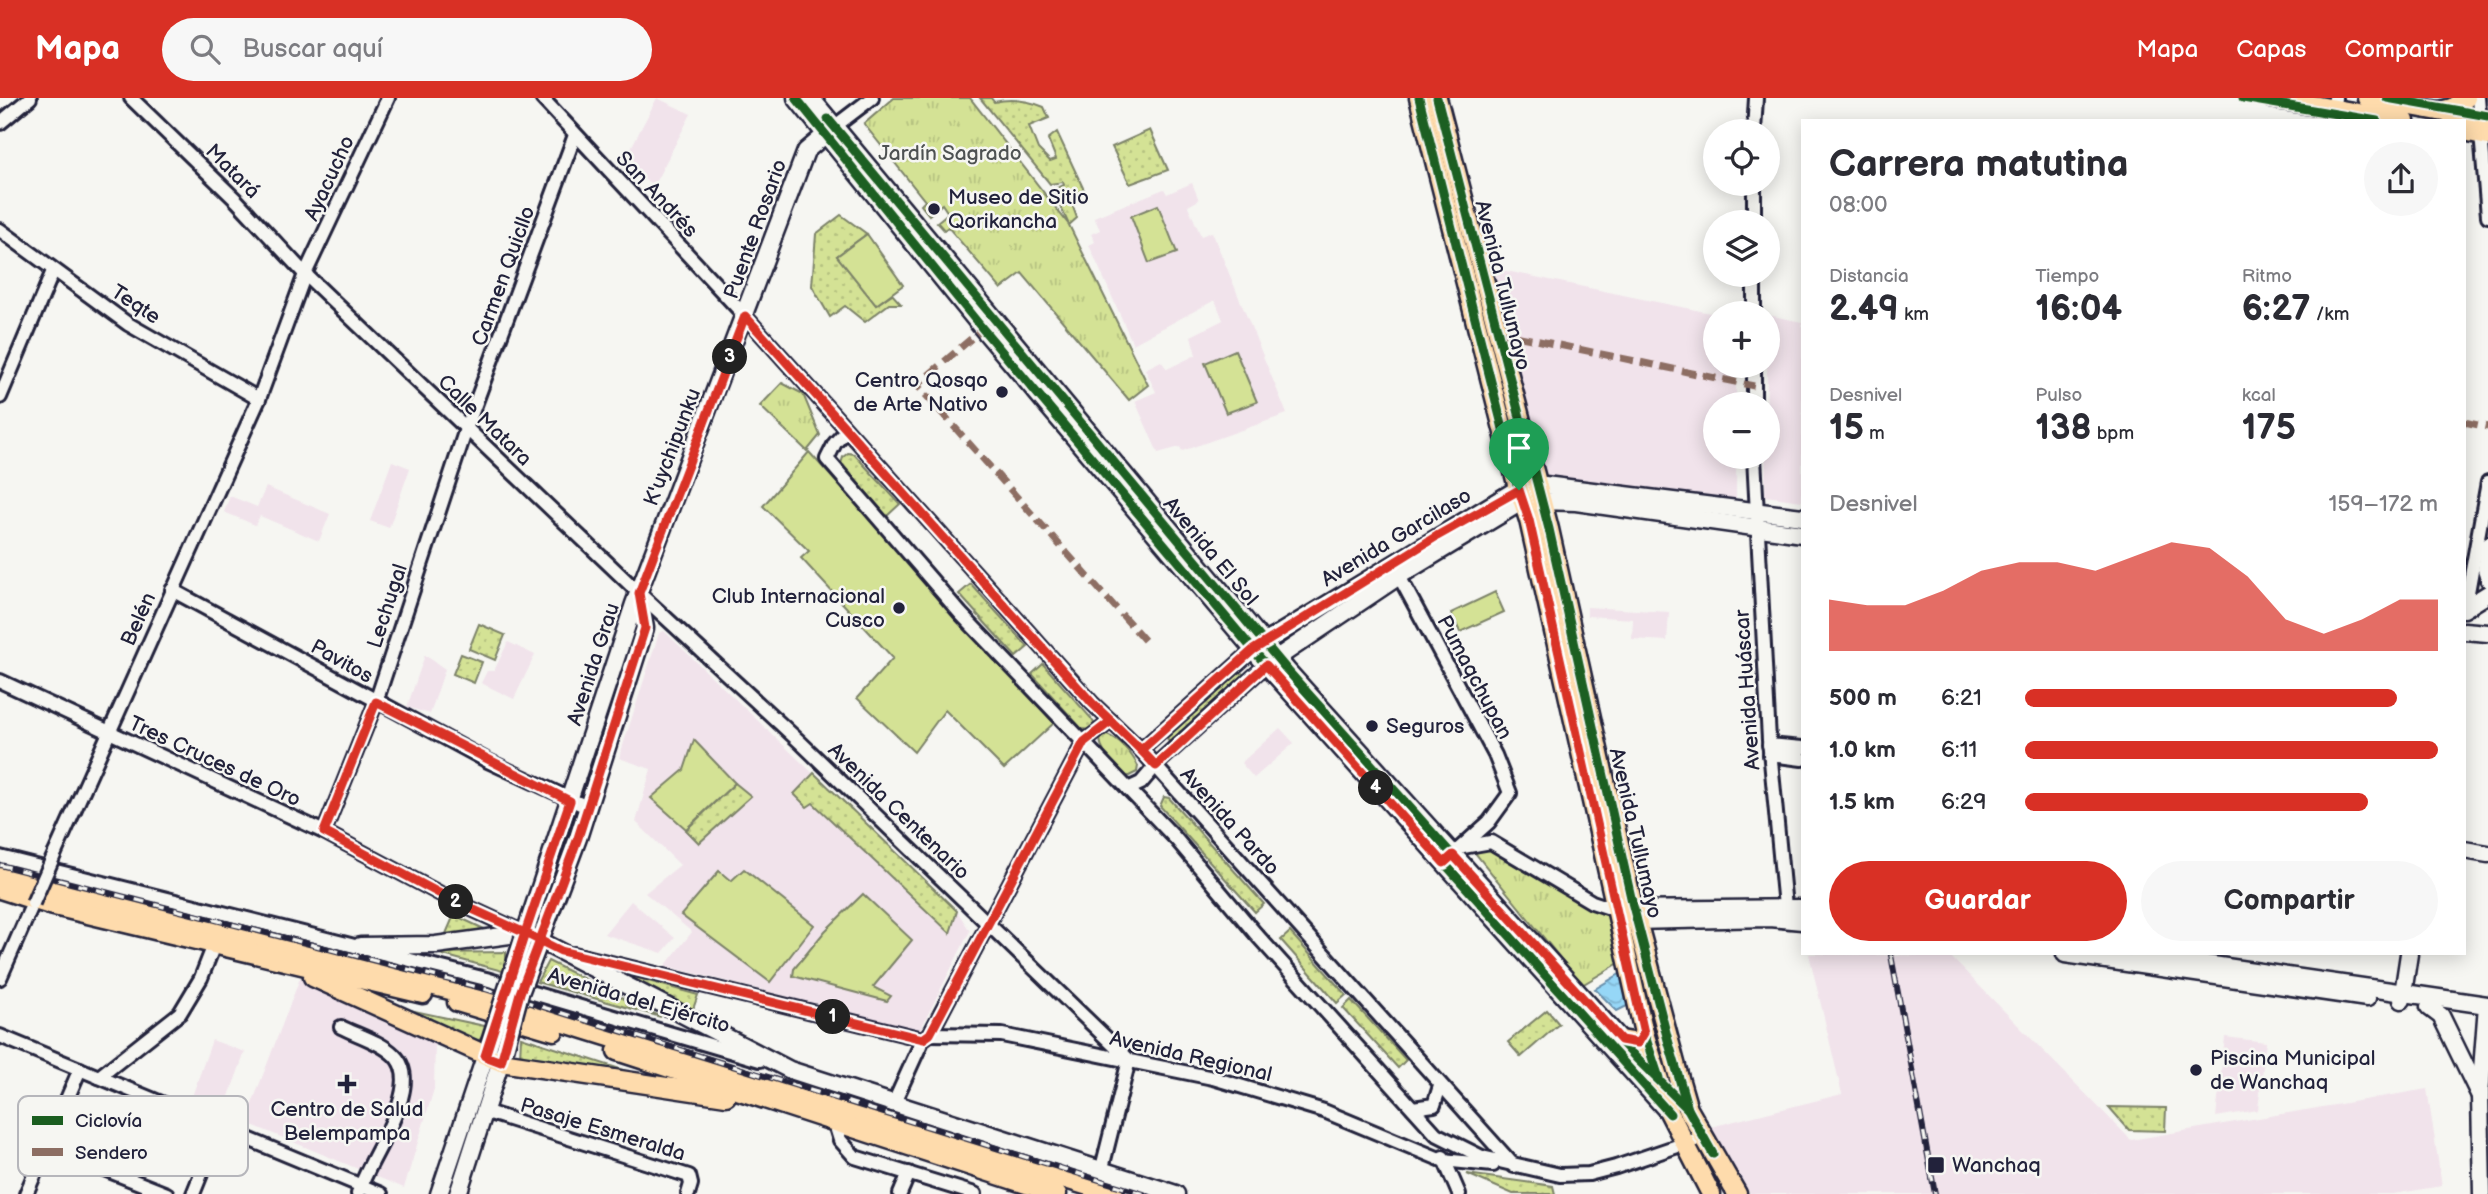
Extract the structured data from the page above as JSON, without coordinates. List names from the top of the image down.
{
  "streets": {
    "main road": ["Avenida Tullumayo", "Avenida del Ejército"],
    "street": [
      "Matará",
      "Ayacucho",
      "San Andrés",
      "Puente Rosario",
      "Carmen Quicllo",
      "Teqte",
      "Calle Matara",
      "K'uychipunku",
      "Avenida Garcilaso",
      "Avenida El Sol",
      "Lechugal",
      "Belén",
      "Pavitos",
      "Avenida Grau",
      "Pumaqchupan",
      "Avenida Huáscar",
      "Tres Cruces de Oro",
      "Avenida Centenario",
      "Avenida Pardo",
      "Avenida Regional",
      "Pasaje Esmeralda"
    ]
  },
  "crossings": [
    ["Matará", "Ayacucho"],
    ["Matará", "Calle Matara"],
    ["Matará", "Belén"],
    ["Ayacucho", "Calle Matara"],
    ["Ayacucho", "Belén"],
    ["San Andrés", "Puente Rosario"],
    ["San Andrés", "Carmen Quicllo"],
    ["San Andrés", "K'uychipunku"],
    ["San Andrés", "Avenida Pardo"],
    ["Puente Rosario", "K'uychipunku"],
    ["Puente Rosario", "Avenida El Sol"],
    ["Puente Rosario", "Avenida Pardo"],
    ["Carmen Quicllo", "Calle Matara"],
    ["Carmen Quicllo", "Lechugal"],
    ["Avenida Tullumayo", "Avenida Garcilaso"],
    ["Avenida Tullumayo", "Avenida El Sol"],
    ["Teqte", "Belén"],
    ["Calle Matara", "K'uychipunku"],
    ["Calle Matara", "Lechugal"],
    ["Calle Matara", "Belén"],
    ["Calle Matara", "Avenida Grau"],
    ["Calle Matara", "Avenida Centenario"],
    ["K'uychipunku", "Avenida Grau"],
    ["K'uychipunku", "Avenida Centenario"],
    ["K'uychipunku", "Avenida Pardo"],
    ["Avenida Garcilaso", "Avenida El Sol"],
    ["Avenida Garcilaso", "Pumaqchupan"],
    ["Avenida Garcilaso", "Avenida Huáscar"],
    ["Avenida Garcilaso", "Avenida Pardo"],
    ["Lechugal", "Pavitos"],
    ["Lechugal", "Tres Cruces de Oro"],
    ["Belén", "Pavitos"],
    ["Belén", "Tres Cruces de Oro"],
    ["Pavitos", "Avenida Grau"],
    ["Avenida Grau", "Tres Cruces de Oro"],
    ["Avenida Grau", "Avenida Centenario"],
    ["Avenida Centenario", "Avenida Regional"],
    ["Avenida Pardo", "Avenida Regional"]
  ],
  "parks": ["Jardín Sagrado"],
  "places": {
    "other": [
      "Museo de Sitio Qorikancha",
      "Centro Qosqo de Arte Nativo",
      "Club Internacional Cusco",
      "Seguros",
      "Piscina Municipal de Wanchaq"
    ],
    "health": ["Centro de Salud Belempampa"],
    "transit": ["Wanchaq"]
  },
  "legend": ["Ciclovía", "Sendero"],
  "page": {
    "header": "Mapa",
    "search": "Buscar aquí",
    "nav": ["Mapa", "Capas", "Compartir"],
    "map_buttons": ["+", "−"],
    "heading": ["Carrera matutina", "08:00"],
    "stats": [
      ["Distancia", "2.49 km"],
      ["Tiempo", "16:04"],
      ["Ritmo", "6:27 /km"],
      ["Desnivel", "15 m"],
      ["Pulso", "138 bpm"],
      ["kcal", "175"]
    ],
    "pins": [
      "3",
      "4",
      "2",
      "1"
    ],
    "chart": ["Desnivel", "159–172 m"],
    "list": [
      {
        "name": "500 m",
        "note": "6:21"
      },
      {
        "name": "1.0 km",
        "note": "6:11"
      },
      {
        "name": "1.5 km",
        "note": "6:29"
      }
    ],
    "buttons": ["Guardar", "Compartir"]
  }
}
